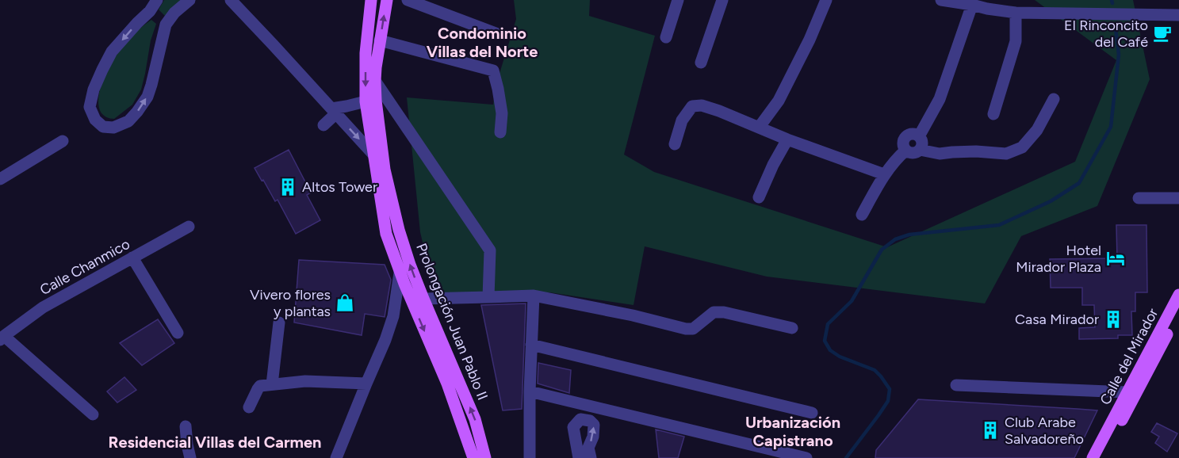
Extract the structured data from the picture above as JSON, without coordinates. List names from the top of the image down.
{
  "streets": {
    "main road": ["Prolongación Juan Pablo II", "Calle del Mirador"],
    "street": ["Calle Chanmico"]
  },
  "districts": ["Condominio Villas del Norte", "Urbanización Capistrano", "Residencial Villas del Carmen"],
  "places": {
    "cafe": ["El Rinconcito del Café"],
    "building": ["Altos Tower", "Casa Mirador", "Club Arabe Salvadoreño"],
    "hotel": ["Hotel Mirador Plaza"],
    "shop": ["Vivero flores y plantas"]
  }
}
